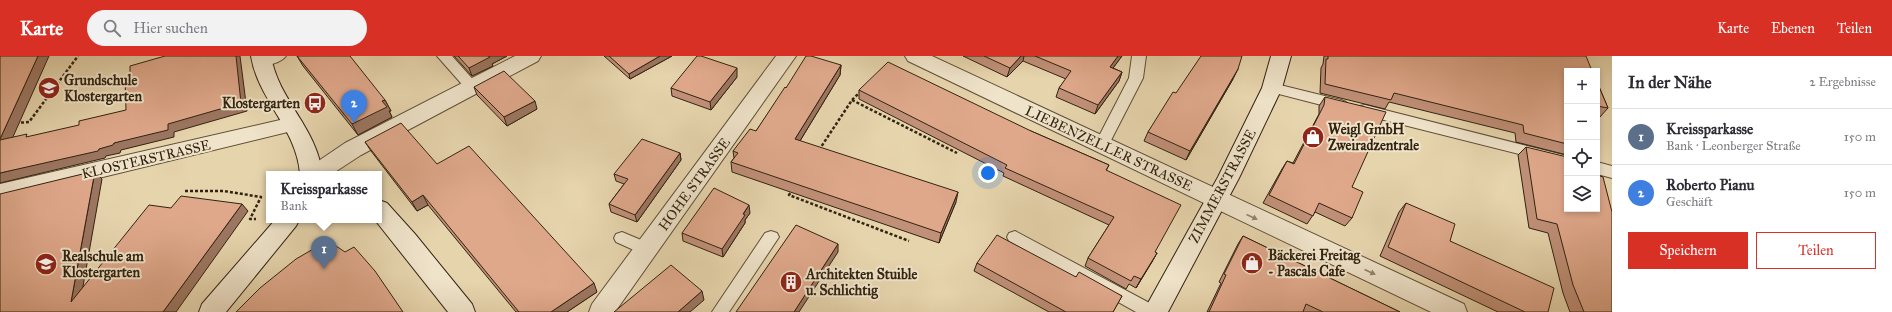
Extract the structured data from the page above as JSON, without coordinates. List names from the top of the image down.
{
  "streets": {
    "street": [
      "LIEBENZELLER STRASSE",
      "KLOSTERSTRASSE",
      "HOHE STRASSE",
      "ZIMMERSTRASSE"
    ]
  },
  "crossings": [
    ["LIEBENZELLER STRASSE", "ZIMMERSTRASSE"]
  ],
  "one_way": ["LIEBENZELLER STRASSE"],
  "places": {
    "school or university": ["Grundschule Klostergarten", "Realschule am Klostergarten"],
    "bus stop": ["Klostergarten"],
    "shop": ["Weigl GmbH Zweiradzentrale", "Bäckerei Freitag - Pascals Cafe"],
    "building": ["Architekten Stuible u. Schlichtig"]
  },
  "page": {
    "header": "Karte",
    "search": "Hier suchen",
    "nav": ["Karte", "Ebenen", "Teilen"],
    "heading": ["In der Nähe", "2 Ergebnisse"],
    "map_buttons": ["+", "−"],
    "pins": ["2", "1"],
    "list": [
      {
        "mark": "1",
        "name": "Kreissparkasse",
        "note": "Bank · Leonberger Straße",
        "value": "150 m"
      },
      {
        "mark": "2",
        "name": "Roberto Pianu",
        "note": "Geschäft",
        "value": "150 m"
      }
    ],
    "popup": ["Kreissparkasse", "Bank"],
    "buttons": ["Speichern", "Teilen"]
  }
}
